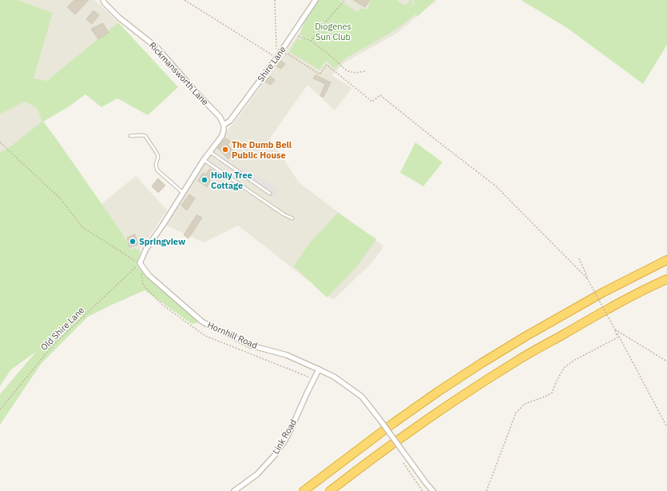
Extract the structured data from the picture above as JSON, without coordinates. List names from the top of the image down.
{
  "streets": {
    "street": [
      "Shire Lane",
      "Rickmansworth Lane",
      "Hornhill Road",
      "Link Road"
    ],
    "path": ["Old Shire Lane"]
  },
  "crossings": [
    ["Shire Lane", "Rickmansworth Lane"],
    ["Old Shire Lane", "Hornhill Road"],
    ["Hornhill Road", "Link Road"]
  ],
  "parks": ["Diogenes Sun Club"],
  "places": ["The Dumb Bell Public House", "Holly Tree Cottage", "Springview"]
}
